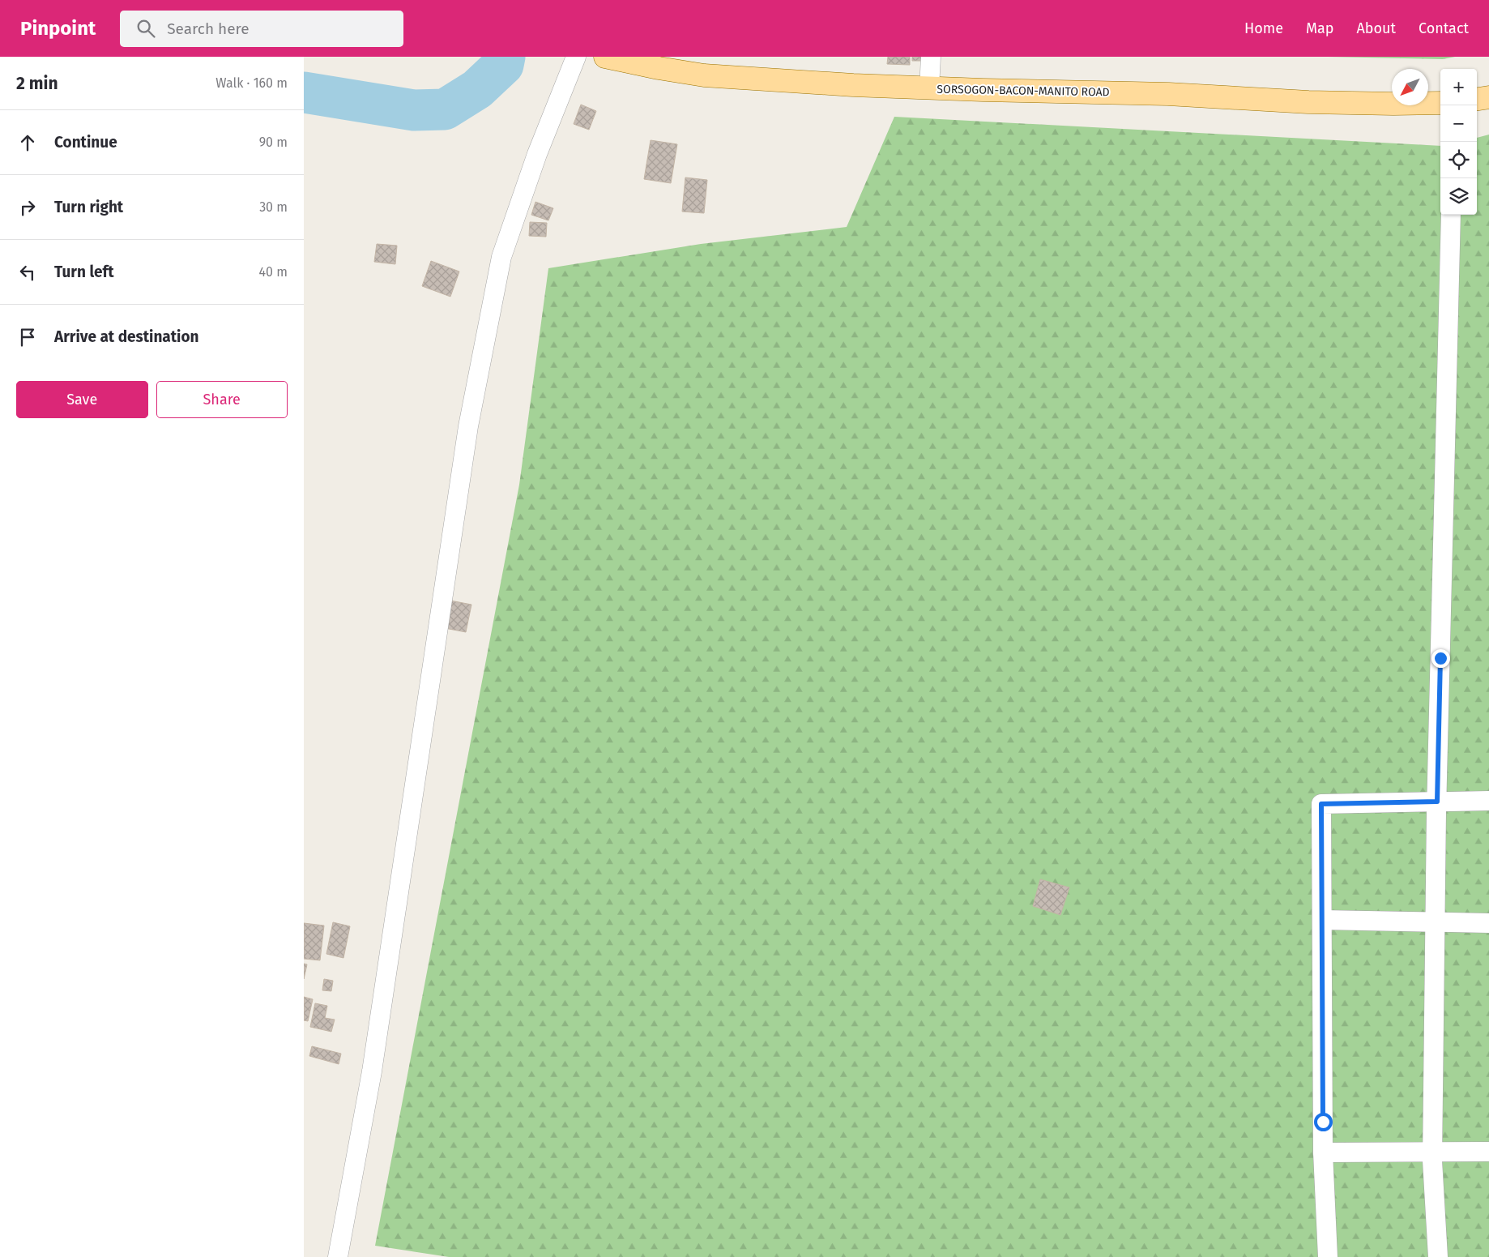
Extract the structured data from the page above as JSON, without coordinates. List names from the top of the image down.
{
  "streets": {
    "main road": ["SORSOGON-BACON-MANITO ROAD"]
  },
  "north": "bottom left",
  "page": {
    "header": "Pinpoint",
    "search": "Search here",
    "nav": [
      "Home",
      "Map",
      "About",
      "Contact"
    ],
    "heading": ["2 min", "Walk · 160 m"],
    "map_buttons": ["+", "−"],
    "list": [
      ["Continue", "90 m"],
      ["Turn right", "30 m"],
      ["Turn left", "40 m"],
      "Arrive at destination"
    ],
    "buttons": ["Save", "Share"]
  }
}
